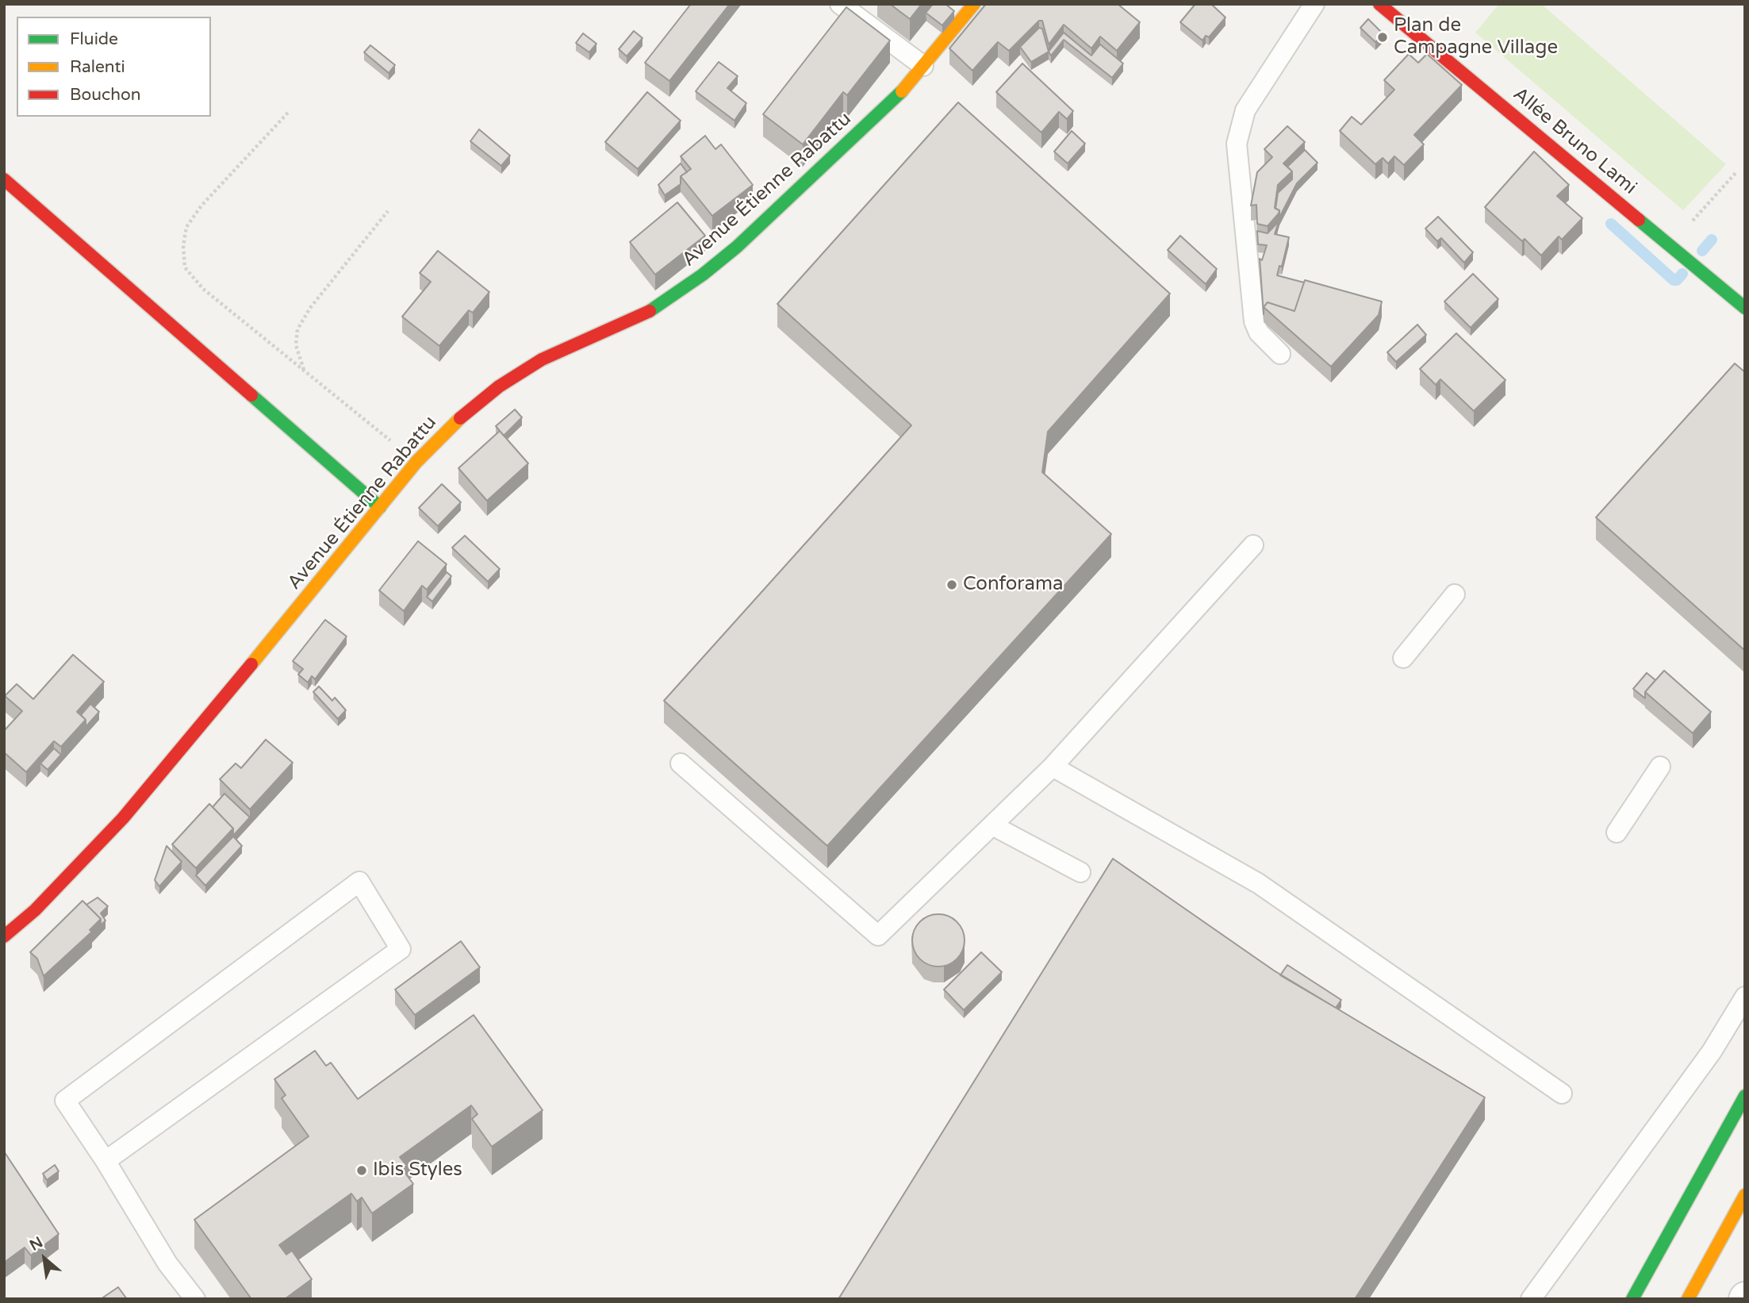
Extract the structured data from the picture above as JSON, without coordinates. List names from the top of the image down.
{
  "streets": {
    "street": ["Allée Bruno Lami", "Avenue Étienne Rabattu"]
  },
  "places": ["Plan de Campagne Village", "Conforama", "Ibis Styles"],
  "legend": ["Fluide", "Ralenti", "Bouchon"],
  "north": "top left"
}
